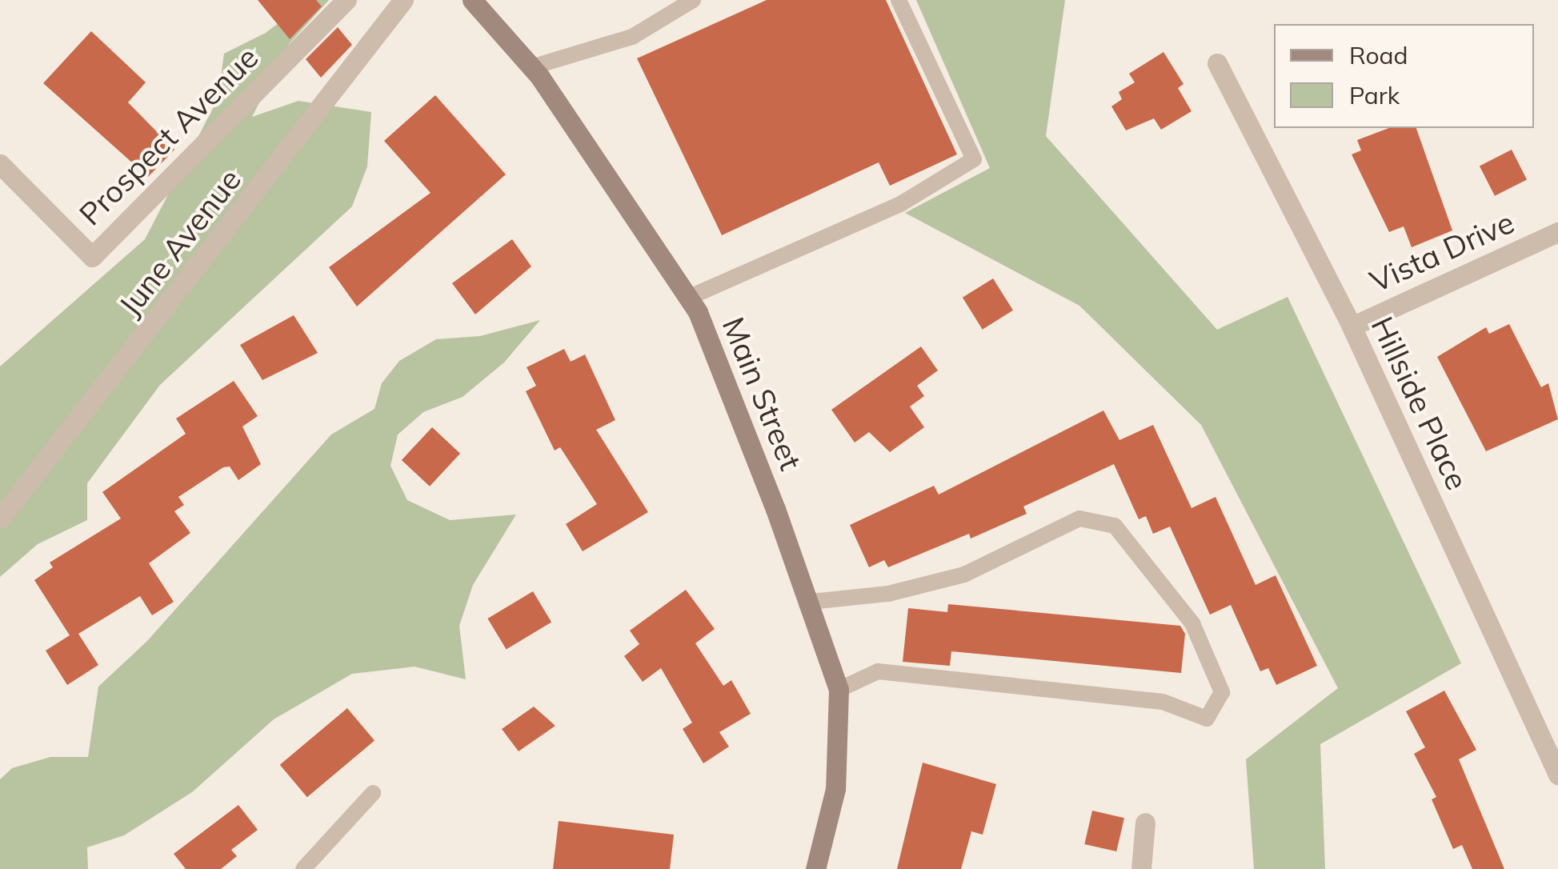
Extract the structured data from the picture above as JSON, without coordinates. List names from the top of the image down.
{
  "streets": {
    "main road": ["Main Street"],
    "street": [
      "Prospect Avenue",
      "June Avenue",
      "Vista Drive",
      "Hillside Place"
    ]
  },
  "crossings": [
    ["Vista Drive", "Hillside Place"]
  ],
  "legend": ["Road", "Park"]
}
